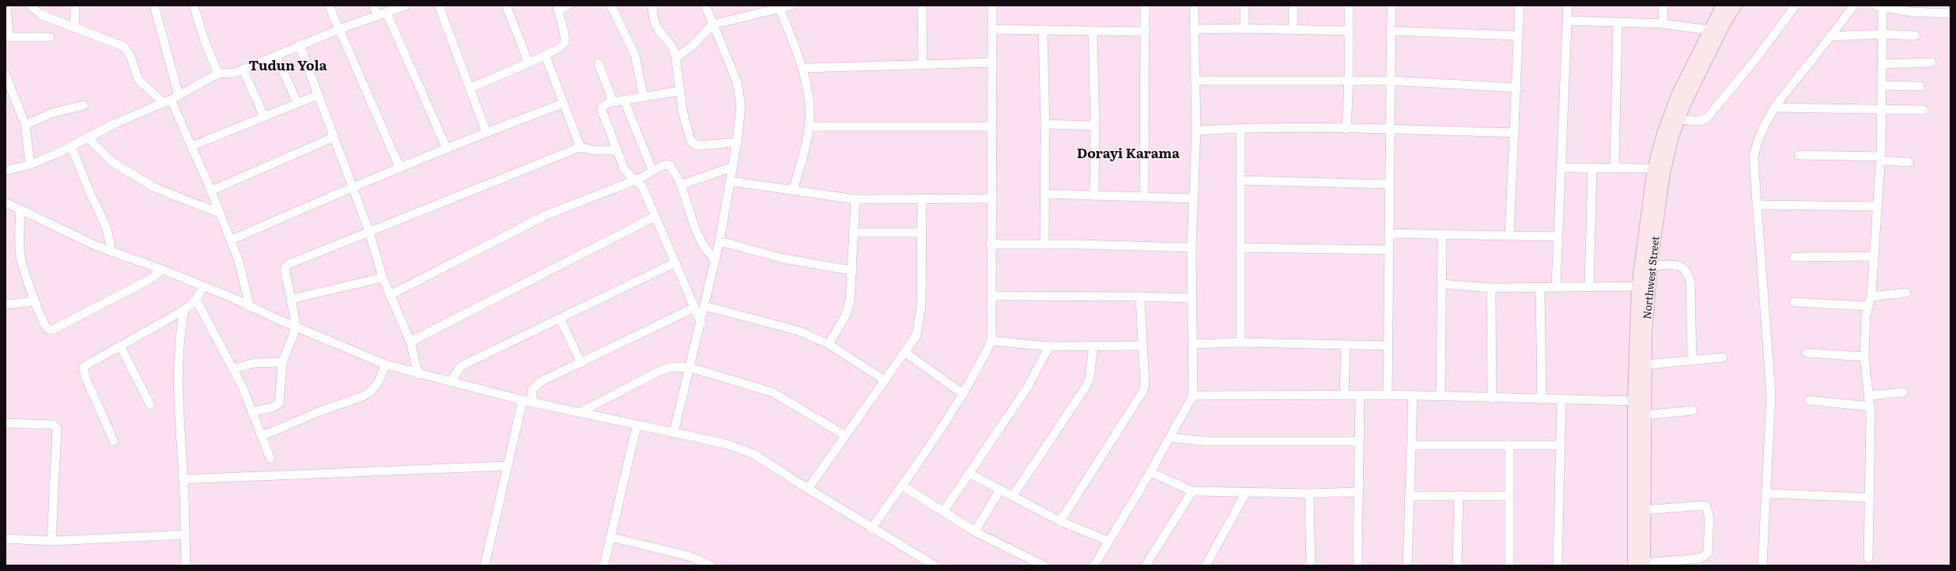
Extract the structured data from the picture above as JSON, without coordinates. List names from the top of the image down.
{
  "streets": {
    "main road": ["Northwest Street"]
  },
  "districts": ["Tudun Yola", "Dorayi Karama"]
}
